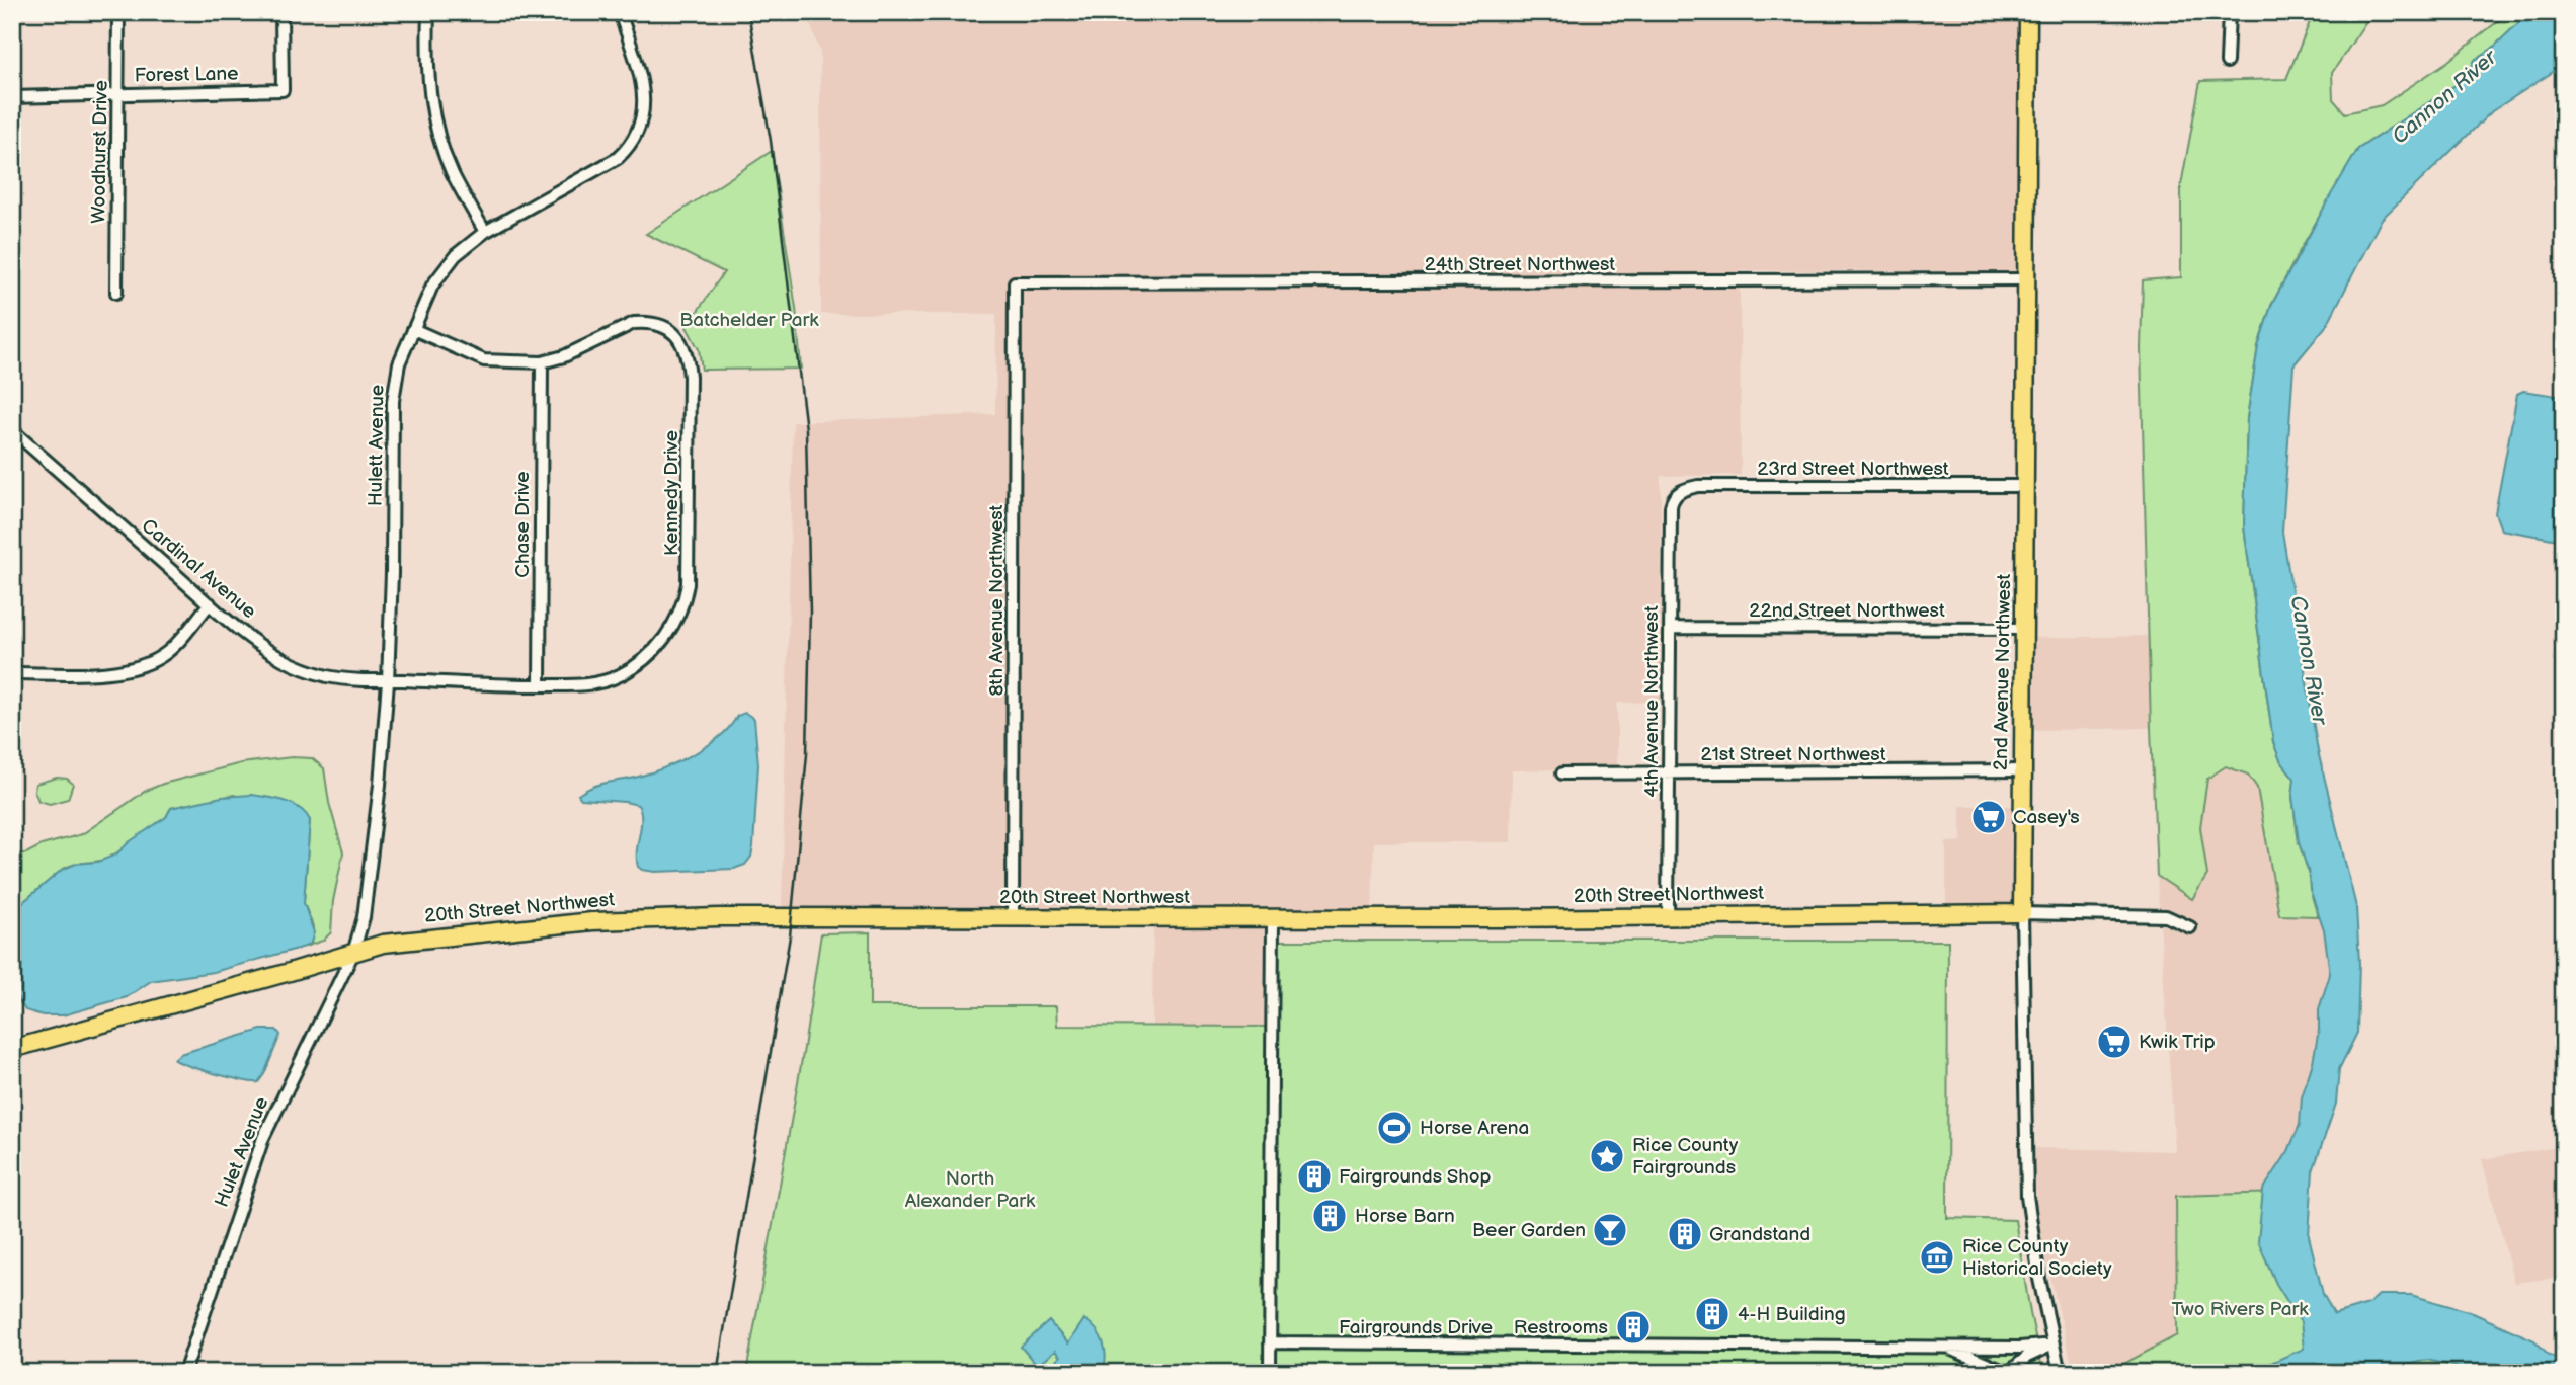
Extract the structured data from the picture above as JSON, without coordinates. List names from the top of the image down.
{
  "streets": {
    "highway": ["2nd Avenue Northwest", "20th Street Northwest"],
    "street": [
      "Forest Lane",
      "Woodhurst Drive",
      "24th Street Northwest",
      "Hulett Avenue",
      "23rd Street Northwest",
      "Kennedy Drive",
      "Chase Drive",
      "Cardinal Avenue",
      "8th Avenue Northwest",
      "22nd Street Northwest",
      "4th Avenue Northwest",
      "21st Street Northwest",
      "Hulet Avenue",
      "Fairgrounds Drive"
    ]
  },
  "crossings": [
    ["Forest Lane", "Woodhurst Drive"],
    ["24th Street Northwest", "8th Avenue Northwest"],
    ["24th Street Northwest", "2nd Avenue Northwest"],
    ["Hulett Avenue", "Kennedy Drive"],
    ["Hulett Avenue", "Cardinal Avenue"],
    ["Hulett Avenue", "20th Street Northwest"],
    ["Hulett Avenue", "Hulet Avenue"],
    ["23rd Street Northwest", "2nd Avenue Northwest"],
    ["23rd Street Northwest", "4th Avenue Northwest"],
    ["Kennedy Drive", "Chase Drive"],
    ["Kennedy Drive", "Cardinal Avenue"],
    ["8th Avenue Northwest", "20th Street Northwest"],
    ["22nd Street Northwest", "2nd Avenue Northwest"],
    ["22nd Street Northwest", "4th Avenue Northwest"],
    ["2nd Avenue Northwest", "21st Street Northwest"],
    ["2nd Avenue Northwest", "20th Street Northwest"],
    ["2nd Avenue Northwest", "Fairgrounds Drive"],
    ["4th Avenue Northwest", "21st Street Northwest"],
    ["4th Avenue Northwest", "20th Street Northwest"],
    ["20th Street Northwest", "Hulet Avenue"]
  ],
  "water": ["Cannon River"],
  "parks": ["Batchelder Park", "North Alexander Park", "Two Rivers Park"],
  "places": {
    "supermarket": ["Casey's", "Kwik Trip"],
    "sports": ["Horse Arena"],
    "place": ["Rice County Fairgrounds"],
    "building": [
      "Fairgrounds Shop",
      "Horse Barn",
      "Grandstand",
      "4-H Building",
      "Restrooms"
    ],
    "bar": ["Beer Garden"],
    "museum": ["Rice County Historical Society"]
  }
}
